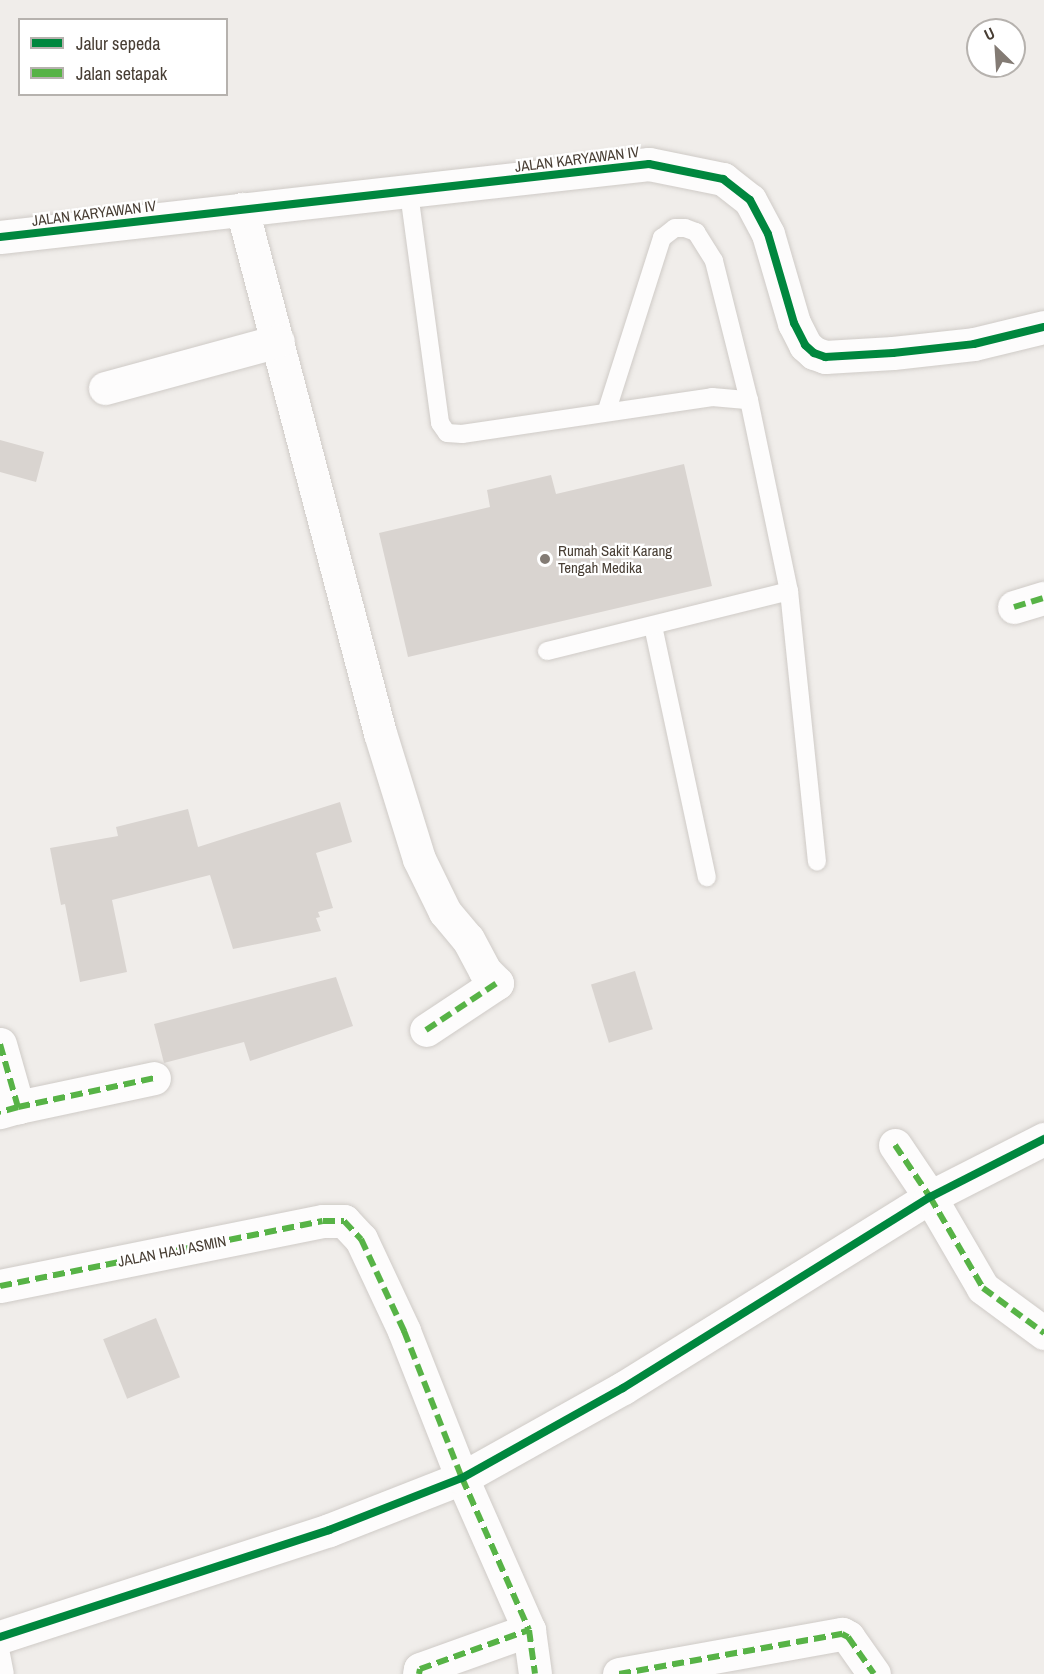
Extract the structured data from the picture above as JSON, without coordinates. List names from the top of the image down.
{
  "streets": {
    "street": ["JALAN KARYAWAN IV", "JALAN HAJI ASMIN"]
  },
  "places": ["Rumah Sakit Karang Tengah Medika"],
  "legend": ["Jalur sepeda", "Jalan setapak"],
  "north": "top left"
}
